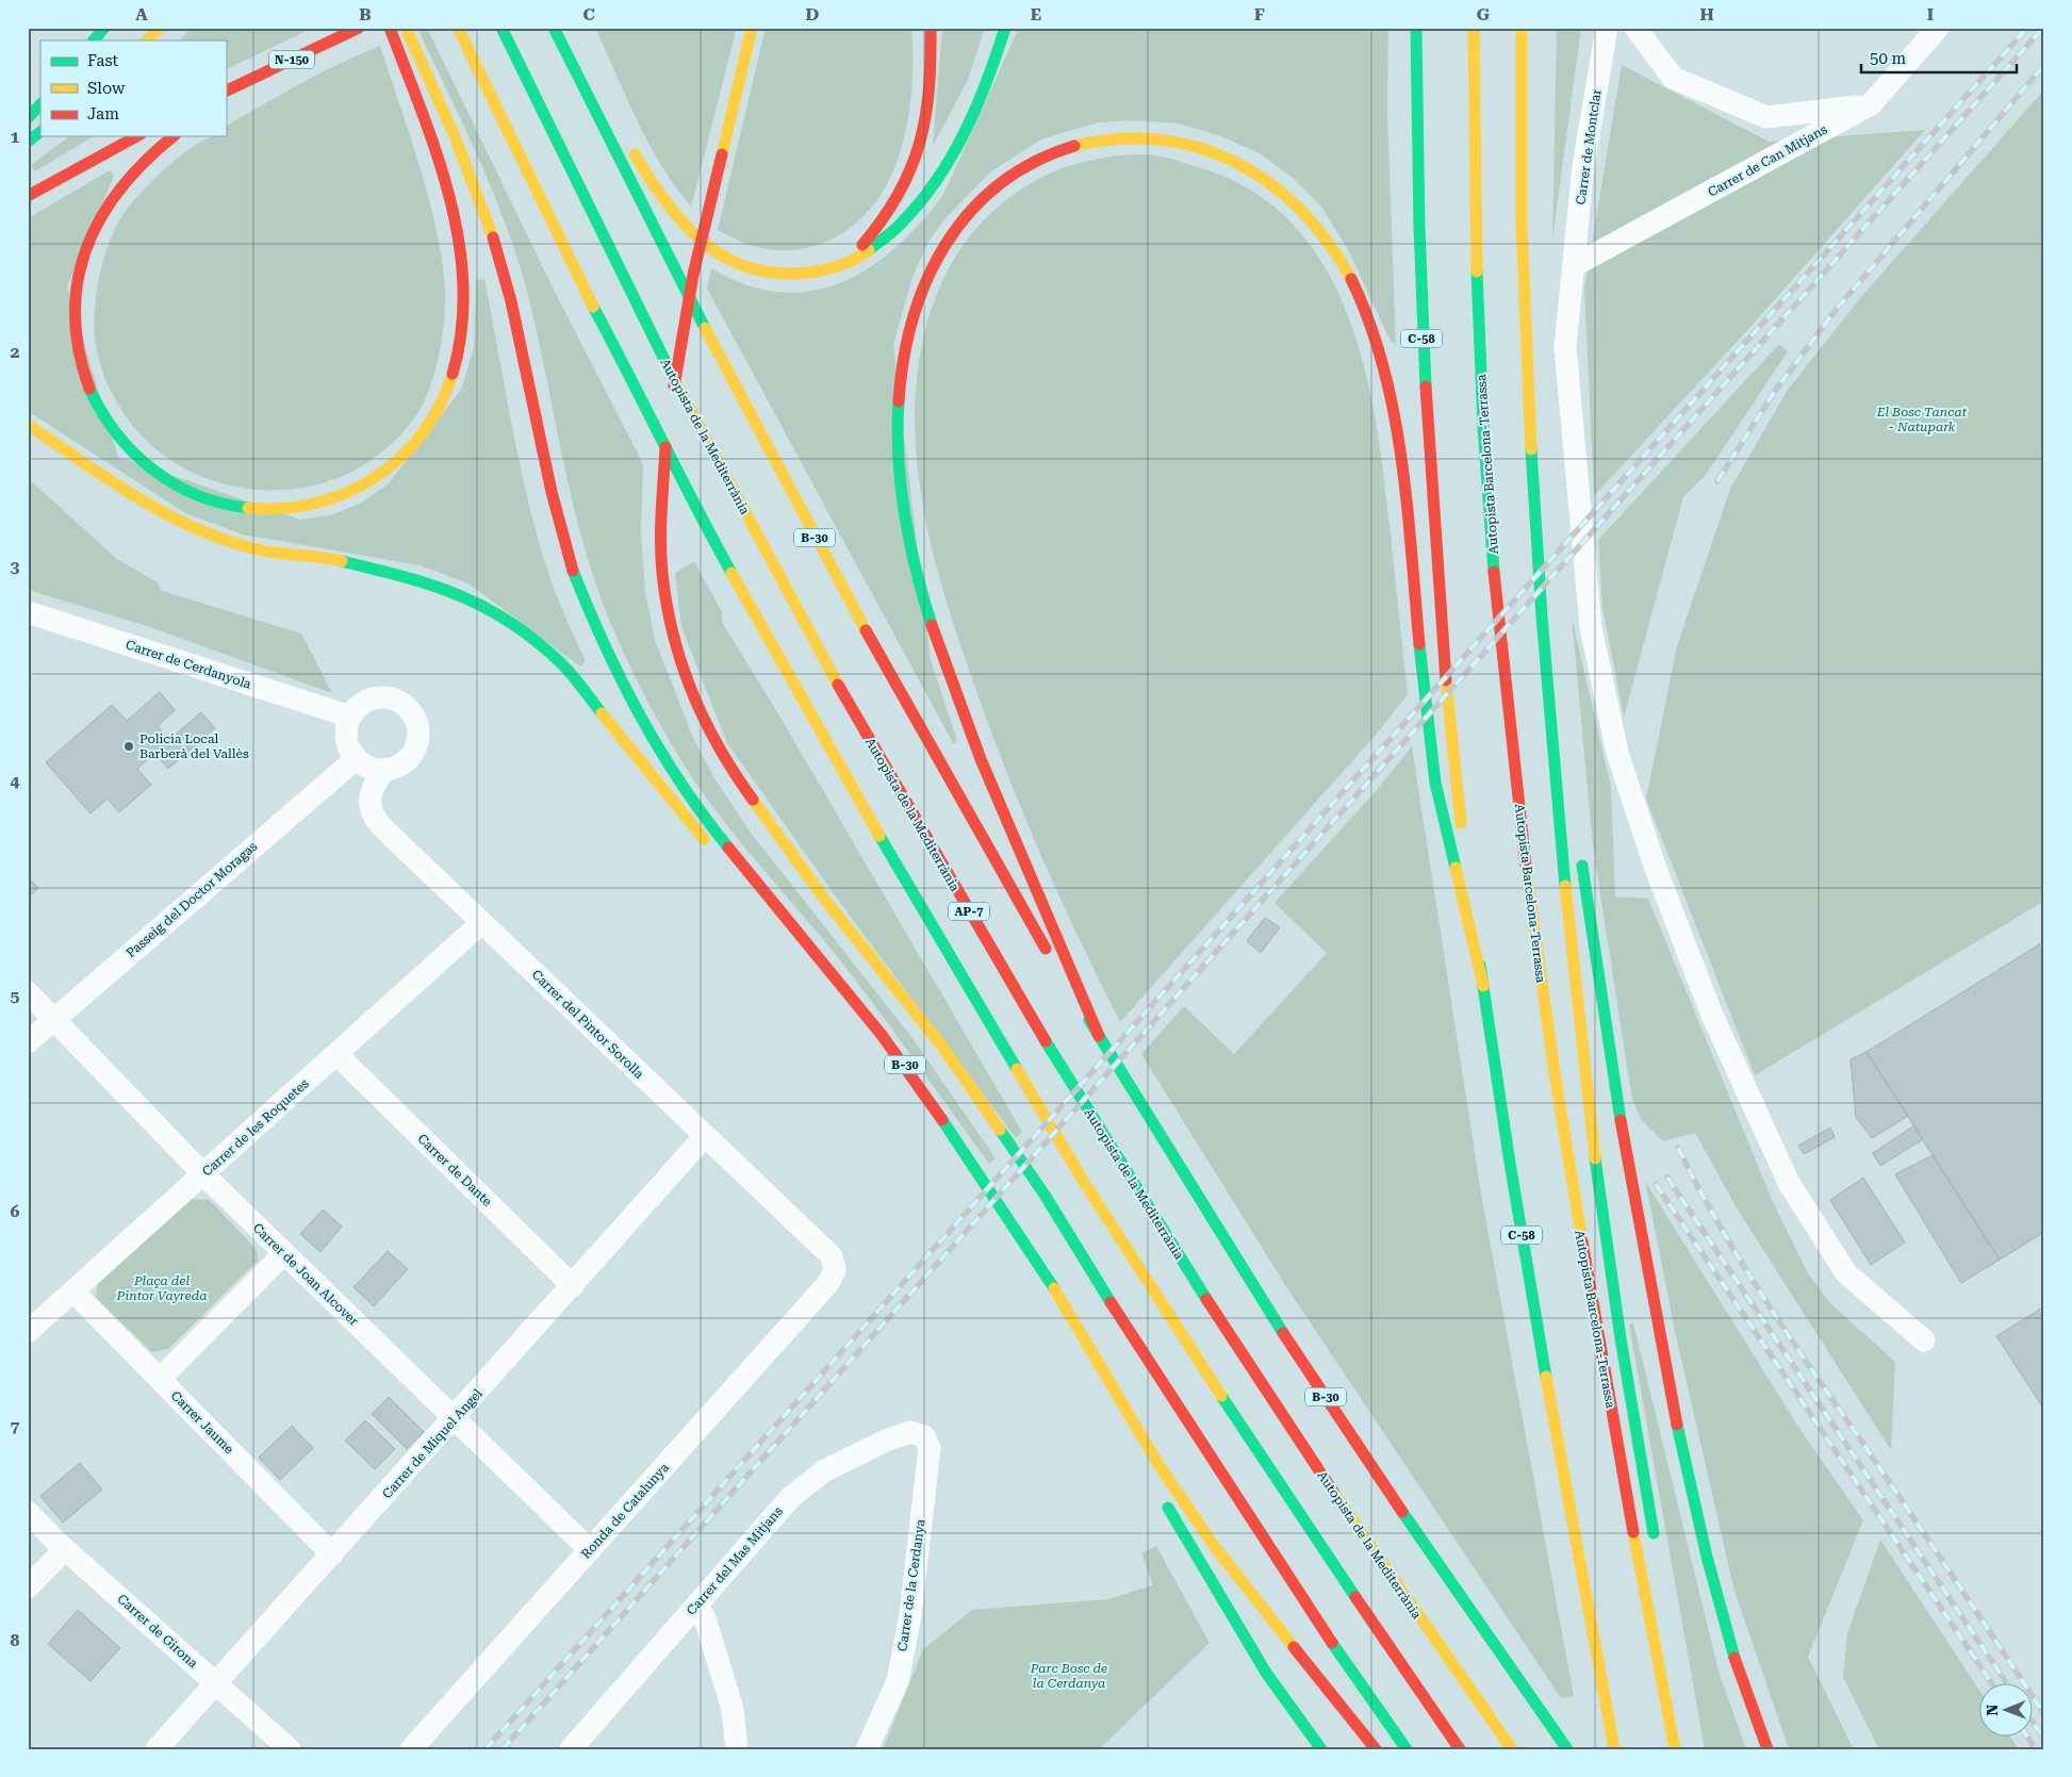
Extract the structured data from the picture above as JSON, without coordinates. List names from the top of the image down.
{
  "streets": {
    "main road": [
      "N-150",
      "C-58",
      "Autopista de la Mediterrània",
      "Autopista Barcelona-Terrassa",
      "B-30",
      "AP-7"
    ],
    "street": [
      "Carrer de Montclar",
      "Carrer de Can Mitjans",
      "Carrer de Cerdanyola",
      "Passeig del Doctor Moragas",
      "Carrer del Pintor Sorolla",
      "Carrer de les Roquetes",
      "Carrer de Dante",
      "Carrer de Joan Alcover",
      "Carrer Jaume",
      "Carrer de Miquel Angel",
      "Ronda de Catalunya",
      "Carrer del Mas Mitjans",
      "Carrer de la Cerdanya",
      "Carrer de Girona"
    ]
  },
  "crossings": [
    ["Carrer de Montclar", "Carrer de Can Mitjans"],
    ["Carrer de Cerdanyola", "Passeig del Doctor Moragas"],
    ["Carrer de Cerdanyola", "Carrer del Pintor Sorolla"],
    ["Passeig del Doctor Moragas", "Carrer del Pintor Sorolla"],
    ["Passeig del Doctor Moragas", "Carrer de Joan Alcover"],
    ["Carrer del Pintor Sorolla", "Carrer de les Roquetes"],
    ["Carrer del Pintor Sorolla", "Carrer de Miquel Angel"],
    ["Carrer del Pintor Sorolla", "Ronda de Catalunya"],
    ["Carrer de les Roquetes", "Carrer de Dante"],
    ["Carrer de les Roquetes", "Carrer de Joan Alcover"],
    ["Carrer de les Roquetes", "Carrer Jaume"],
    ["Carrer de Dante", "Carrer de Miquel Angel"],
    ["Carrer de Joan Alcover", "Carrer de Miquel Angel"],
    ["Carrer de Joan Alcover", "Ronda de Catalunya"],
    ["Carrer Jaume", "Carrer de Miquel Angel"],
    ["Carrer de Miquel Angel", "Carrer de Girona"],
    ["Carrer del Mas Mitjans", "Carrer de la Cerdanya"]
  ],
  "parks": ["El Bosc Tancat - Natupark", "Plaça del Pintor Vayreda", "Parc Bosc de la Cerdanya"],
  "places": ["Policia Local Barberà del Vallès"],
  "legend": ["Fast", "Slow", "Jam"],
  "scale_bar": "50 m",
  "north": "left",
  "grid": {
    "columns": [
      "A",
      "B",
      "C",
      "D",
      "E",
      "F",
      "G",
      "H",
      "I"
    ],
    "rows": [
      "1",
      "2",
      "3",
      "4",
      "5",
      "6",
      "7",
      "8"
    ]
  }
}
